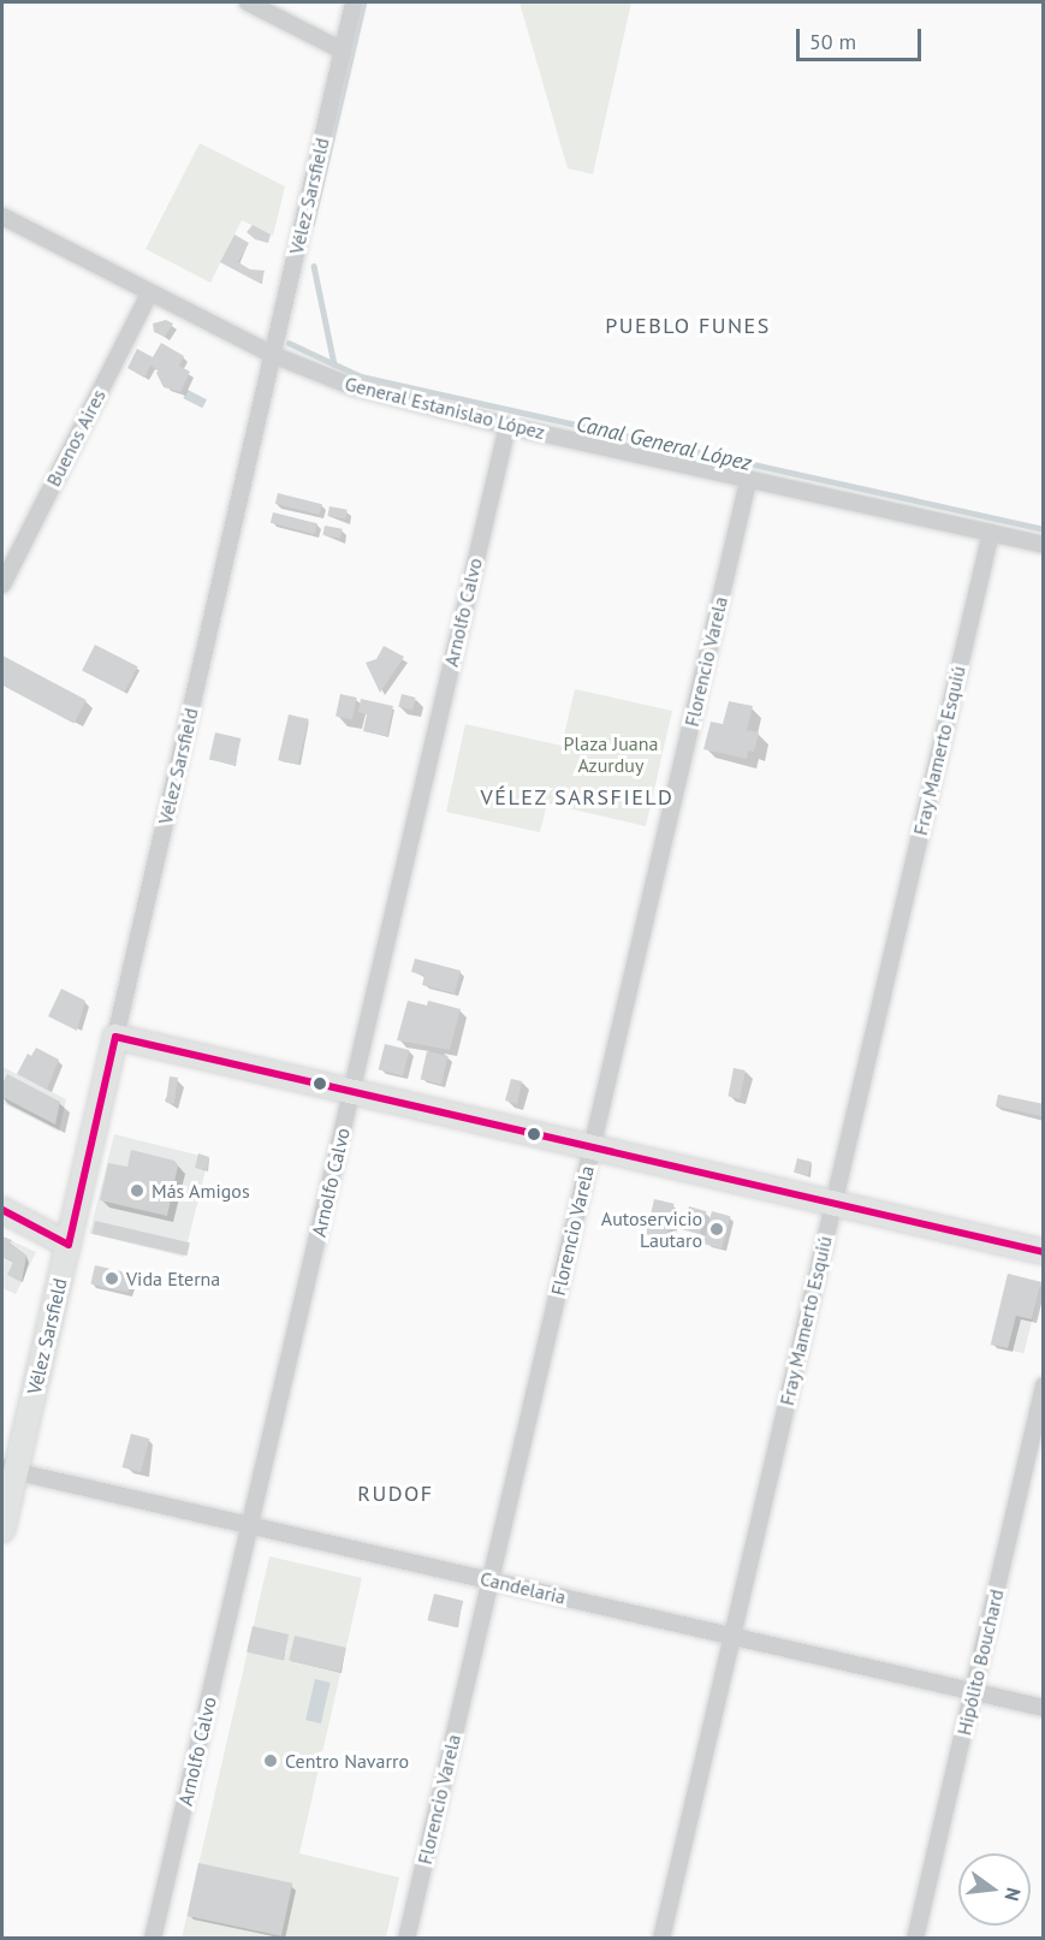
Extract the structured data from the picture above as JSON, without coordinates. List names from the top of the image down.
{
  "streets": {
    "main road": ["Vélez Sarsfield"],
    "street": [
      "General Estanislao López",
      "Buenos Aires",
      "Arnolfo Calvo",
      "Florencio Varela",
      "Fray Mamerto Esquiú",
      "Candelaria",
      "Hipólito Bouchard"
    ]
  },
  "crossings": [
    ["Vélez Sarsfield", "General Estanislao López"],
    ["Vélez Sarsfield", "Candelaria"],
    ["General Estanislao López", "Buenos Aires"],
    ["General Estanislao López", "Arnolfo Calvo"],
    ["General Estanislao López", "Florencio Varela"],
    ["General Estanislao López", "Fray Mamerto Esquiú"],
    ["Arnolfo Calvo", "Candelaria"],
    ["Florencio Varela", "Candelaria"],
    ["Fray Mamerto Esquiú", "Candelaria"],
    ["Candelaria", "Hipólito Bouchard"]
  ],
  "districts": ["PUEBLO FUNES", "VÉLEZ SARSFIELD", "RUDOF"],
  "water": ["Canal General López"],
  "parks": ["Plaza Juana Azurduy"],
  "places": [
    "Más Amigos",
    "Autoservicio Lautaro",
    "Vida Eterna",
    "Centro Navarro"
  ],
  "scale_bar": "50 m",
  "north": "right"
}
